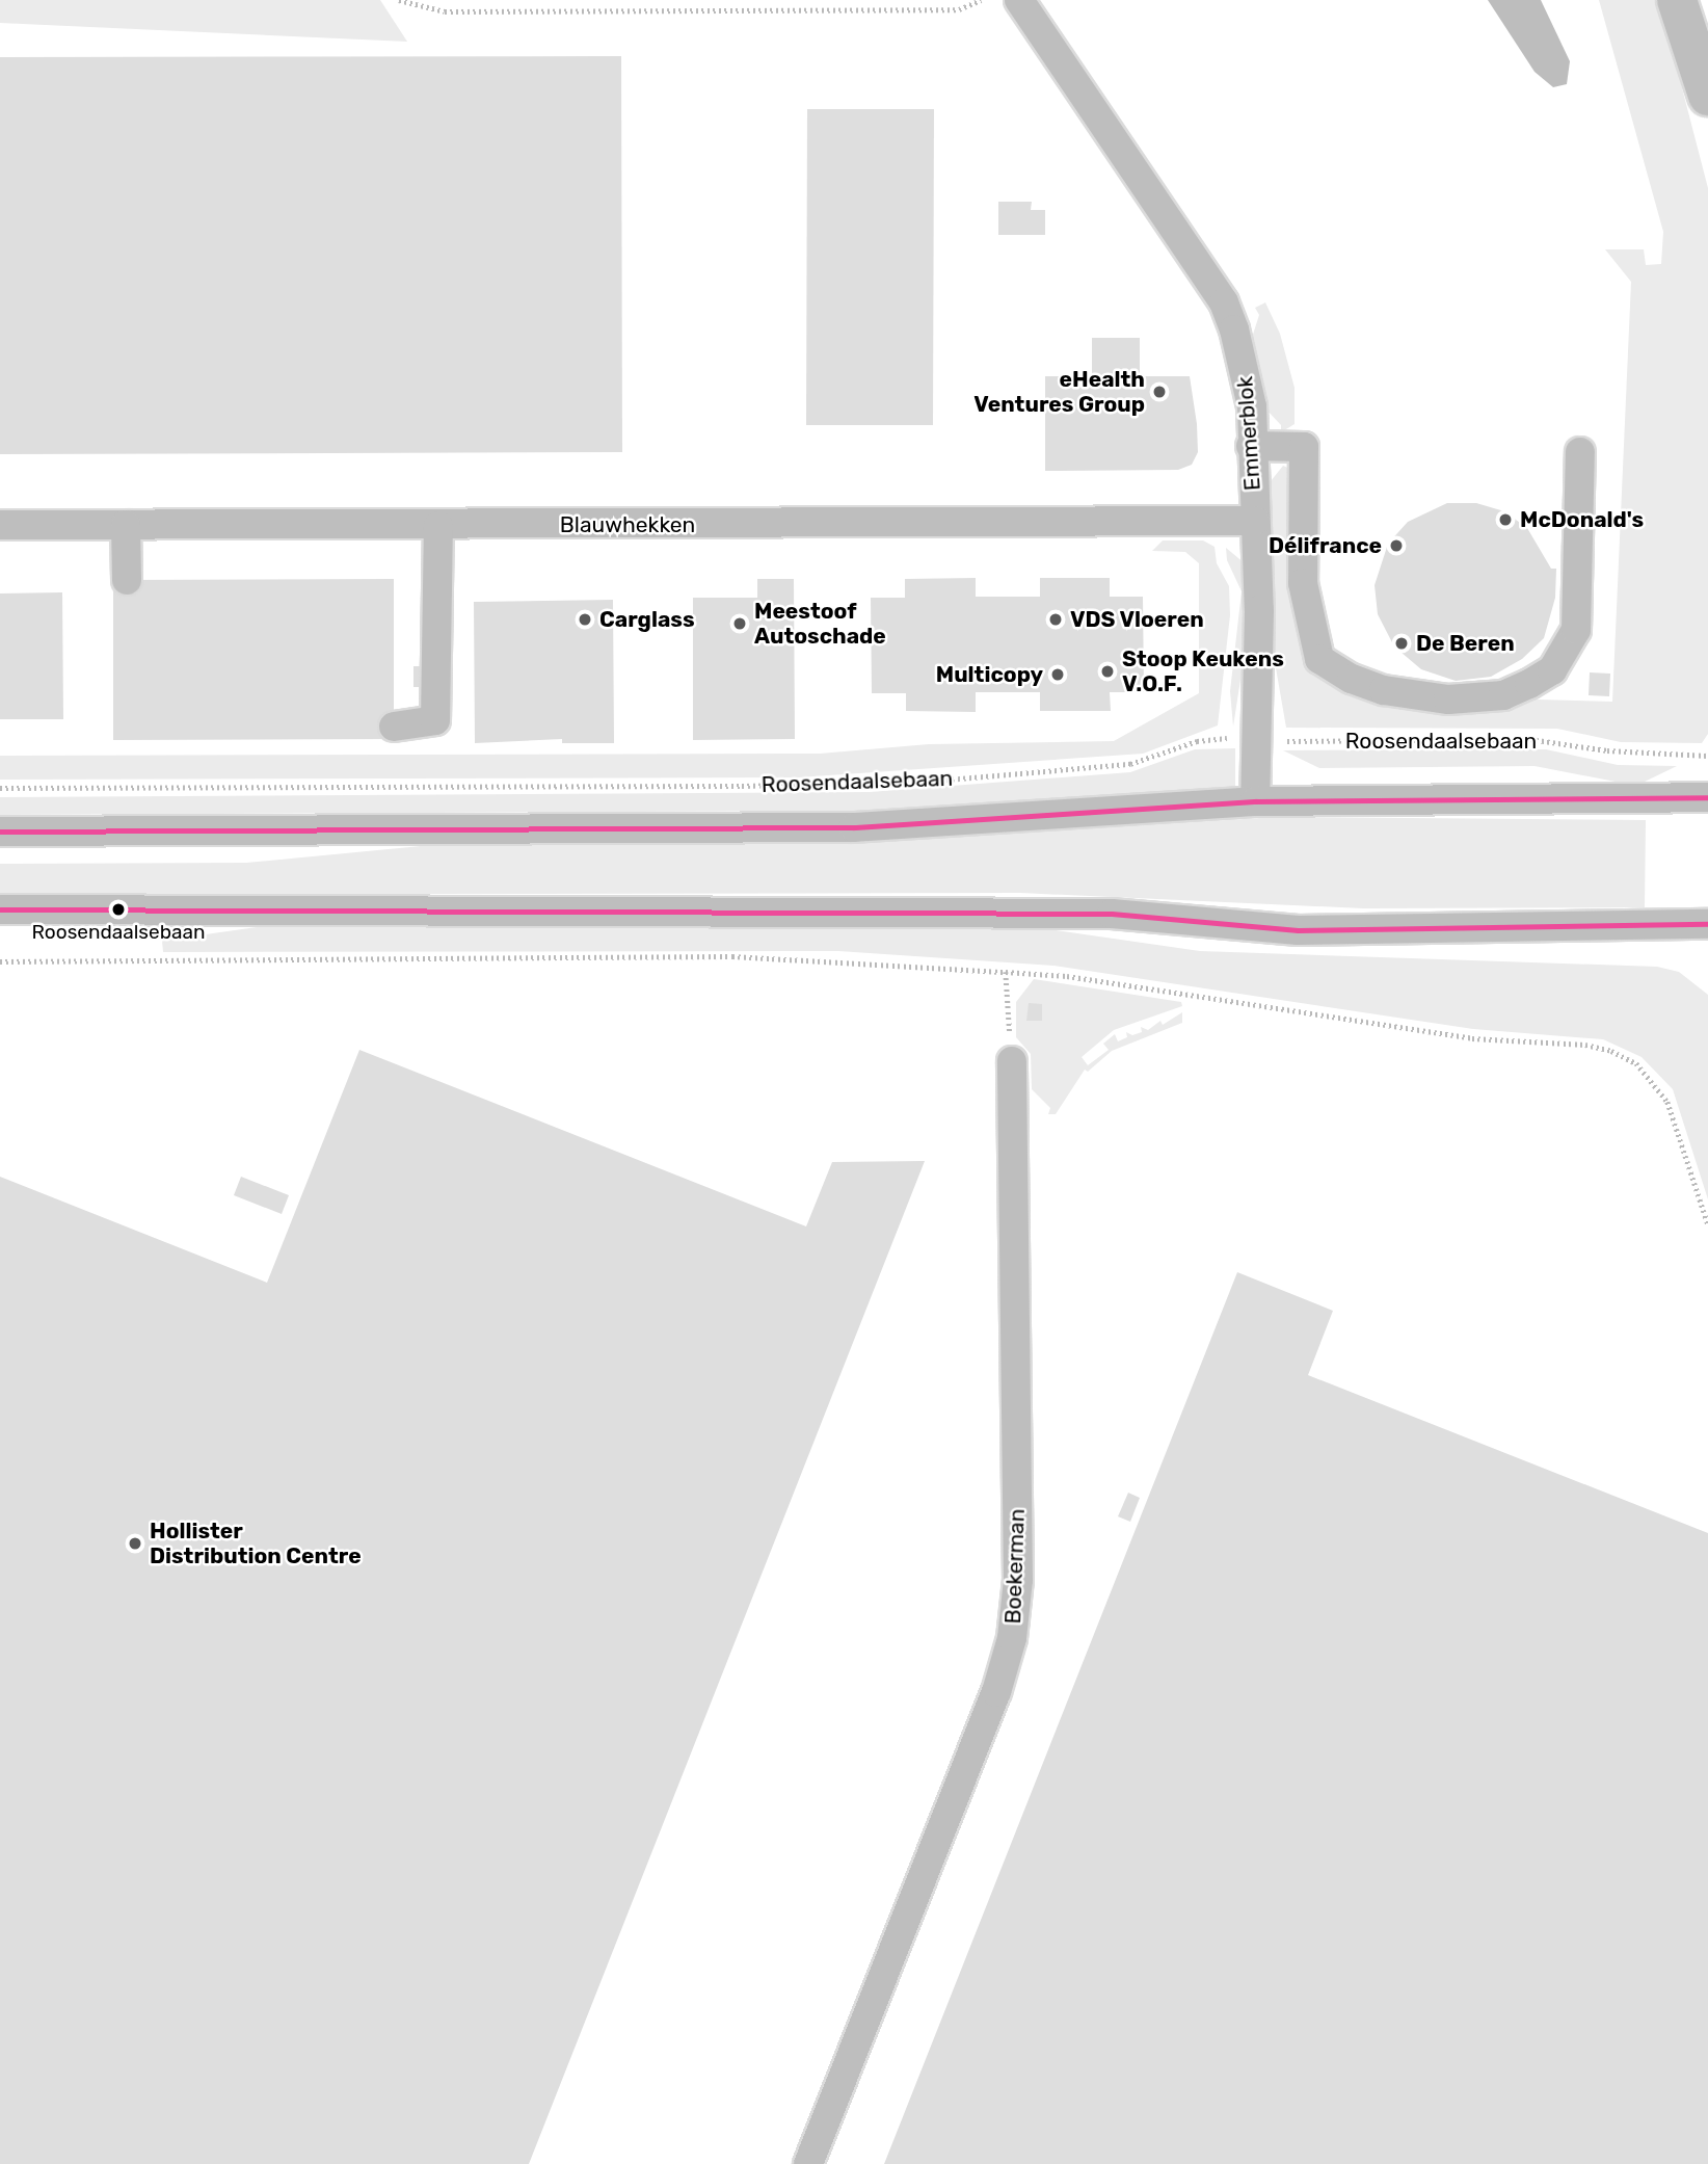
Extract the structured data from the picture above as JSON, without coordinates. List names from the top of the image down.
{
  "streets": {
    "street": [
      "Emmerblok",
      "Blauwhekken",
      "Roosendaalsebaan",
      "Boekerman"
    ]
  },
  "crossings": [
    ["Emmerblok", "Blauwhekken"],
    ["Emmerblok", "Roosendaalsebaan"]
  ],
  "places": [
    "eHealth Ventures Group",
    "McDonald's",
    "Délifrance",
    "Carglass",
    "VDS Vloeren",
    "Meestoof Autoschade",
    "De Beren",
    "Stoop Keukens V.O.F.",
    "Multicopy",
    "Roosendaalsebaan",
    "Hollister Distribution Centre"
  ]
}
